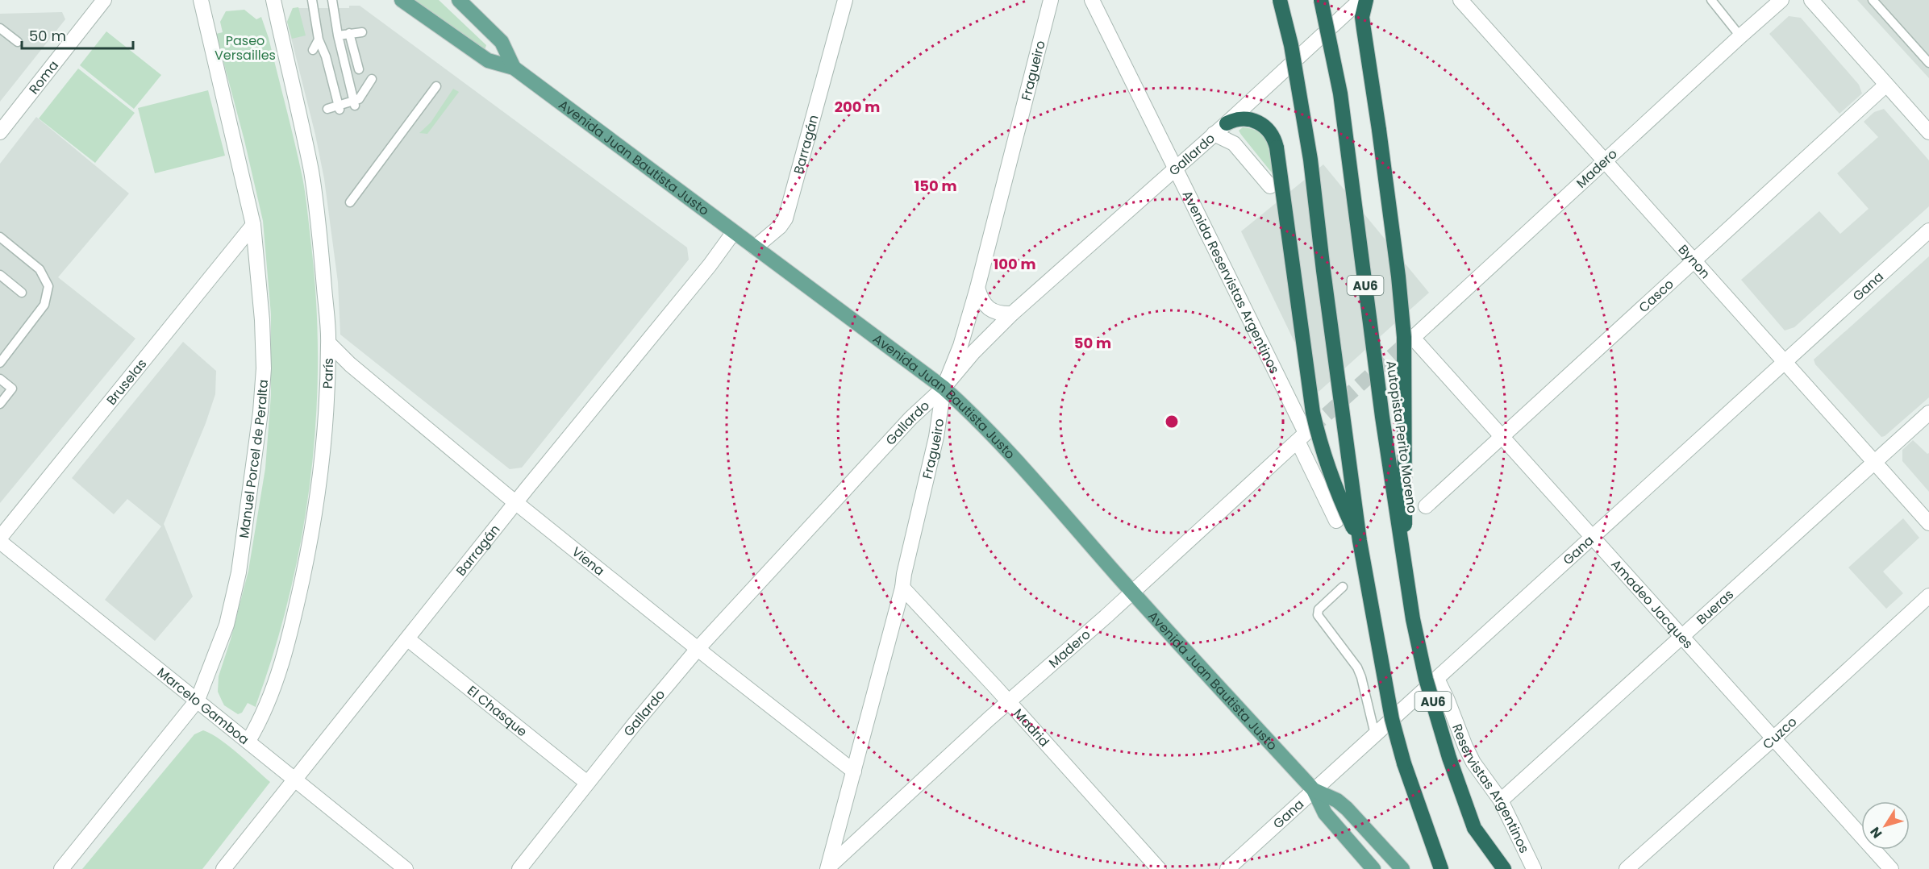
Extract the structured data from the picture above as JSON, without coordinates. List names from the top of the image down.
{
  "streets": {
    "highway": ["AU6", "Autopista Perito Moreno"],
    "main road": ["Avenida Juan Bautista Justo"],
    "street": [
      "Fragueiro",
      "Roma",
      "Barragán",
      "Gallardo",
      "Madero",
      "Bynon",
      "Avenida Reservistas Argentinos",
      "Gana",
      "Casco",
      "París",
      "Bruselas",
      "Manuel Porcel de Peralta",
      "Viena",
      "Amadeo Jacques",
      "Bueras",
      "Marcelo Gamboa",
      "El Chasque",
      "Madrid",
      "Cuzco",
      "Reservistas Argentinos"
    ]
  },
  "crossings": [
    ["Fragueiro", "Gallardo"],
    ["Fragueiro", "Avenida Juan Bautista Justo"],
    ["Fragueiro", "Madero"],
    ["Fragueiro", "Viena"],
    ["Fragueiro", "Madrid"],
    ["Barragán", "Avenida Juan Bautista Justo"],
    ["Barragán", "Viena"],
    ["Barragán", "Marcelo Gamboa"],
    ["Barragán", "El Chasque"],
    ["Gallardo", "Avenida Juan Bautista Justo"],
    ["Gallardo", "Avenida Reservistas Argentinos"],
    ["Gallardo", "Viena"],
    ["Gallardo", "El Chasque"],
    ["Avenida Juan Bautista Justo", "Madero"],
    ["Avenida Juan Bautista Justo", "Gana"],
    ["Madero", "Bynon"],
    ["Madero", "Avenida Reservistas Argentinos"],
    ["Madero", "Amadeo Jacques"],
    ["Madero", "Madrid"],
    ["Bynon", "Gana"],
    ["Bynon", "Casco"],
    ["Bynon", "Bueras"],
    ["Gana", "Amadeo Jacques"],
    ["Gana", "Reservistas Argentinos"],
    ["Casco", "Amadeo Jacques"],
    ["París", "Viena"],
    ["París", "Marcelo Gamboa"],
    ["Bruselas", "Manuel Porcel de Peralta"],
    ["Bruselas", "Marcelo Gamboa"],
    ["Manuel Porcel de Peralta", "Marcelo Gamboa"],
    ["Amadeo Jacques", "Bueras"],
    ["Amadeo Jacques", "Cuzco"],
    ["Bueras", "Reservistas Argentinos"]
  ],
  "parks": ["Paseo Versailles"],
  "scale_bar": "50 m",
  "north": "bottom left",
  "rings": [
    "200 m",
    "150 m",
    "100 m",
    "50 m"
  ]
}
